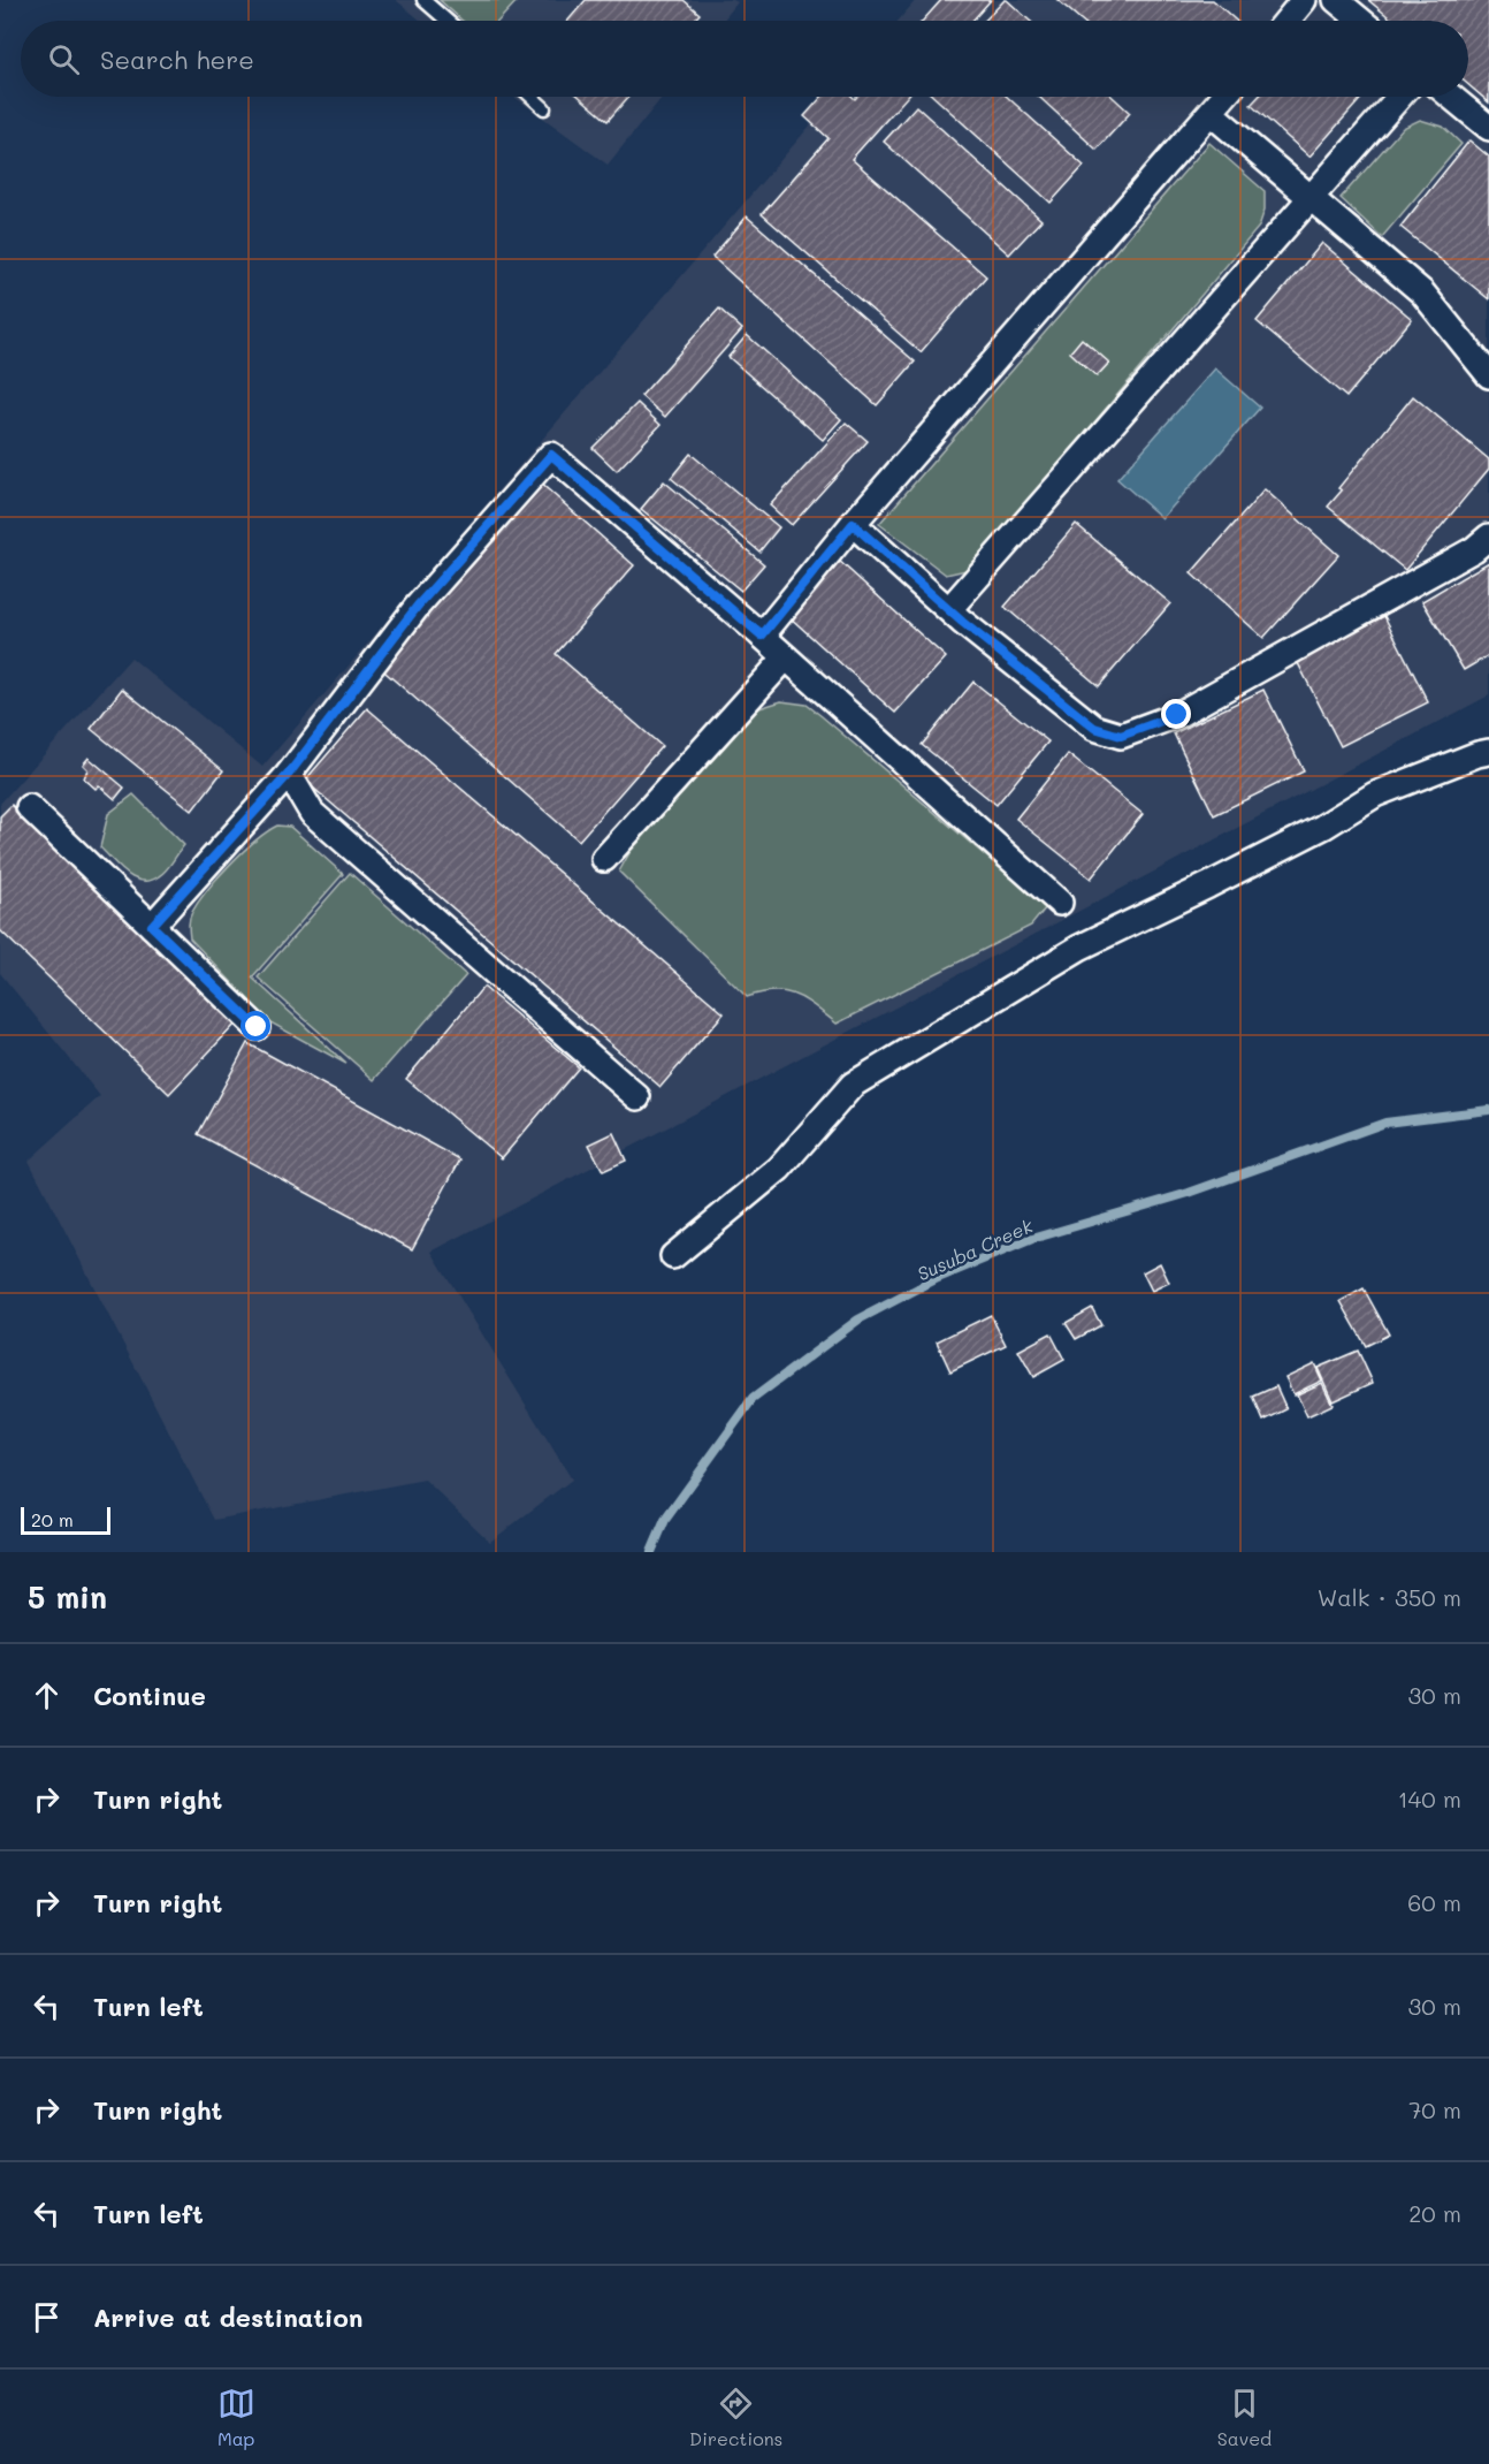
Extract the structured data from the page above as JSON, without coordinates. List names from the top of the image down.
{
  "water": ["Susuba Creek"],
  "scale_bar": "20 m",
  "page": {
    "search": "Search here",
    "scale": "20 m",
    "heading": ["5 min", "Walk · 350 m"],
    "list": [
      ["Continue", "30 m"],
      ["Turn right", "140 m"],
      ["Turn right", "60 m"],
      ["Turn left", "30 m"],
      ["Turn right", "70 m"],
      ["Turn left", "20 m"],
      "Arrive at destination"
    ],
    "nav": ["Map", "Directions", "Saved"]
  }
}
